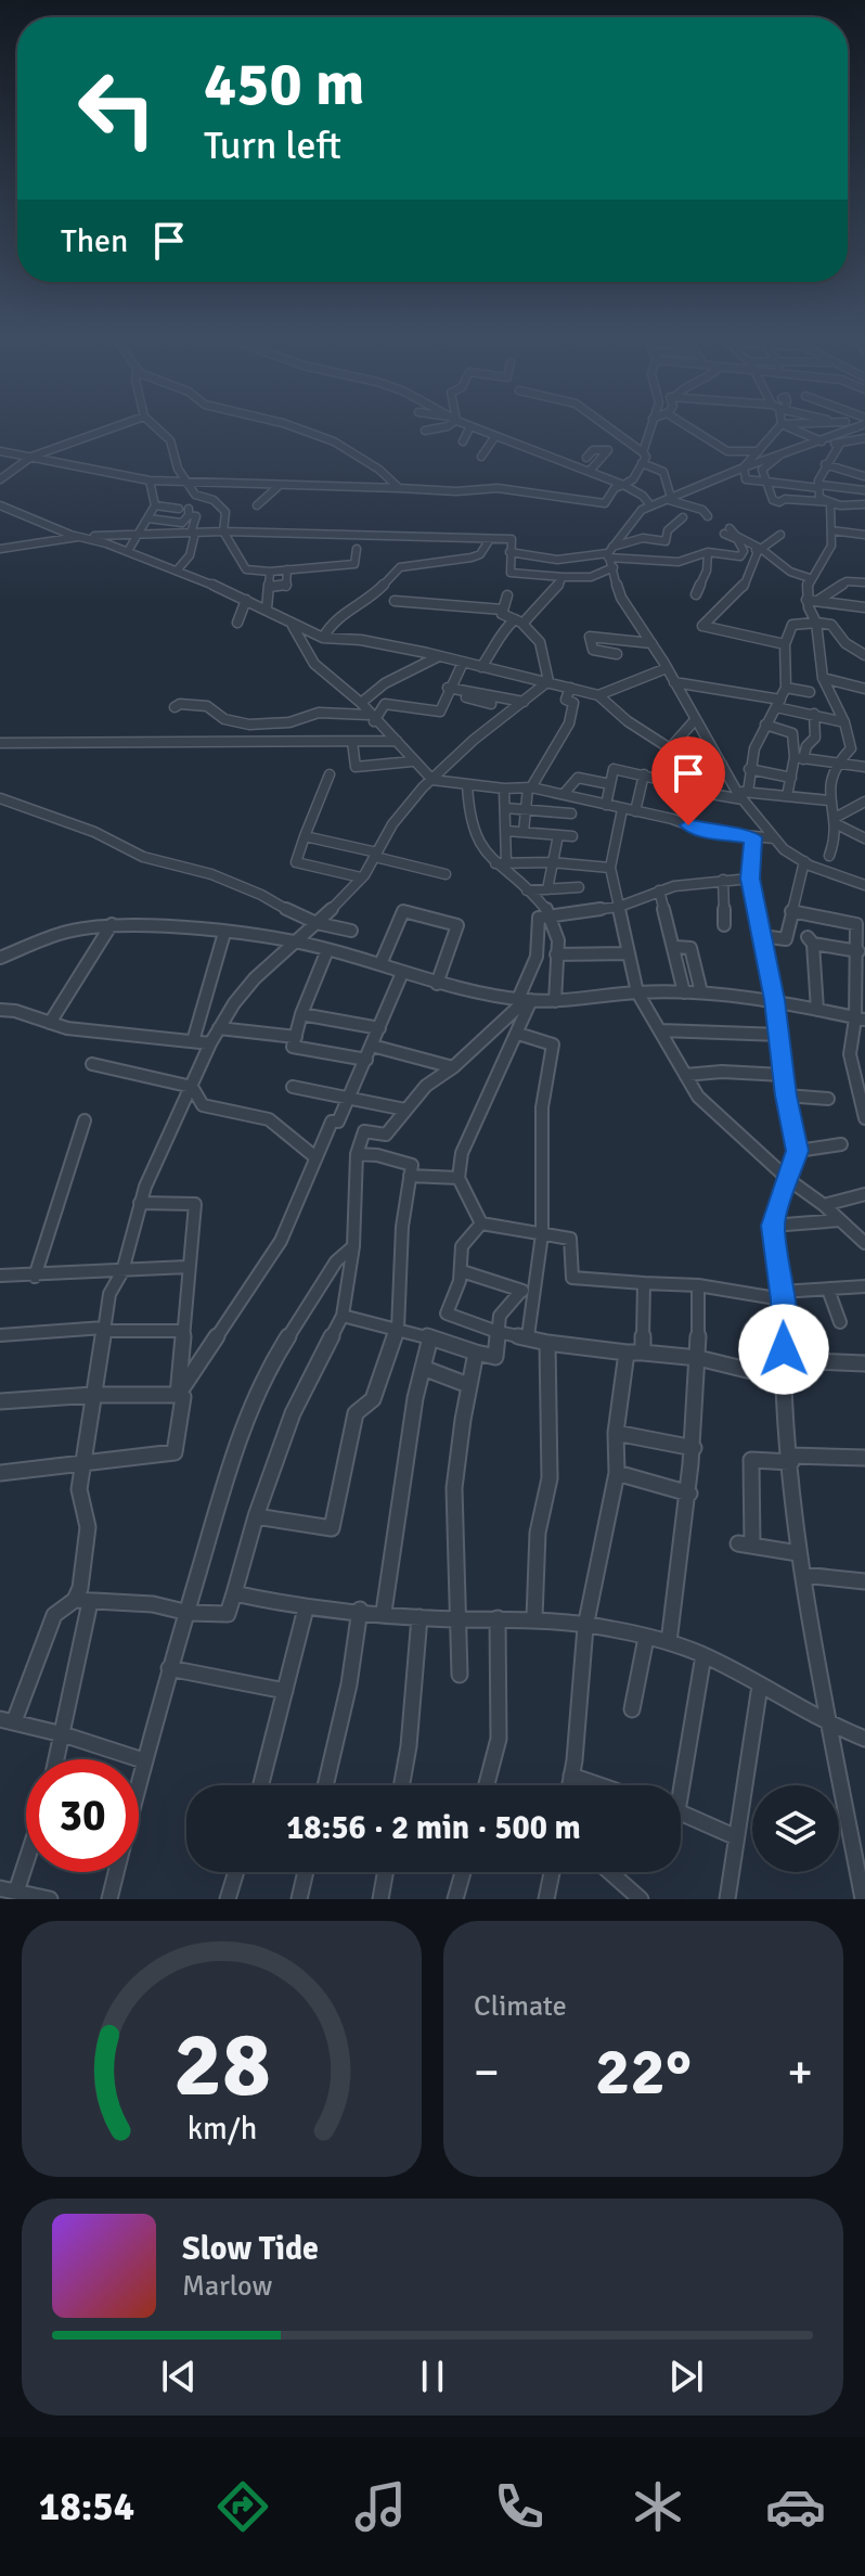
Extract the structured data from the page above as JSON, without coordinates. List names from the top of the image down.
{
  "page": {
    "turn": ["450 m", "Turn left"],
    "then": "Then",
    "limit": "30",
    "trip": "18:56 · 2 min · 500 m",
    "tile": "Climate",
    "heat": ["−", "22°", "+"],
    "song": ["Slow Tide", "Marlow"],
    "tabs": "18:54",
    "gauge": ["28", "km/h"]
  }
}
